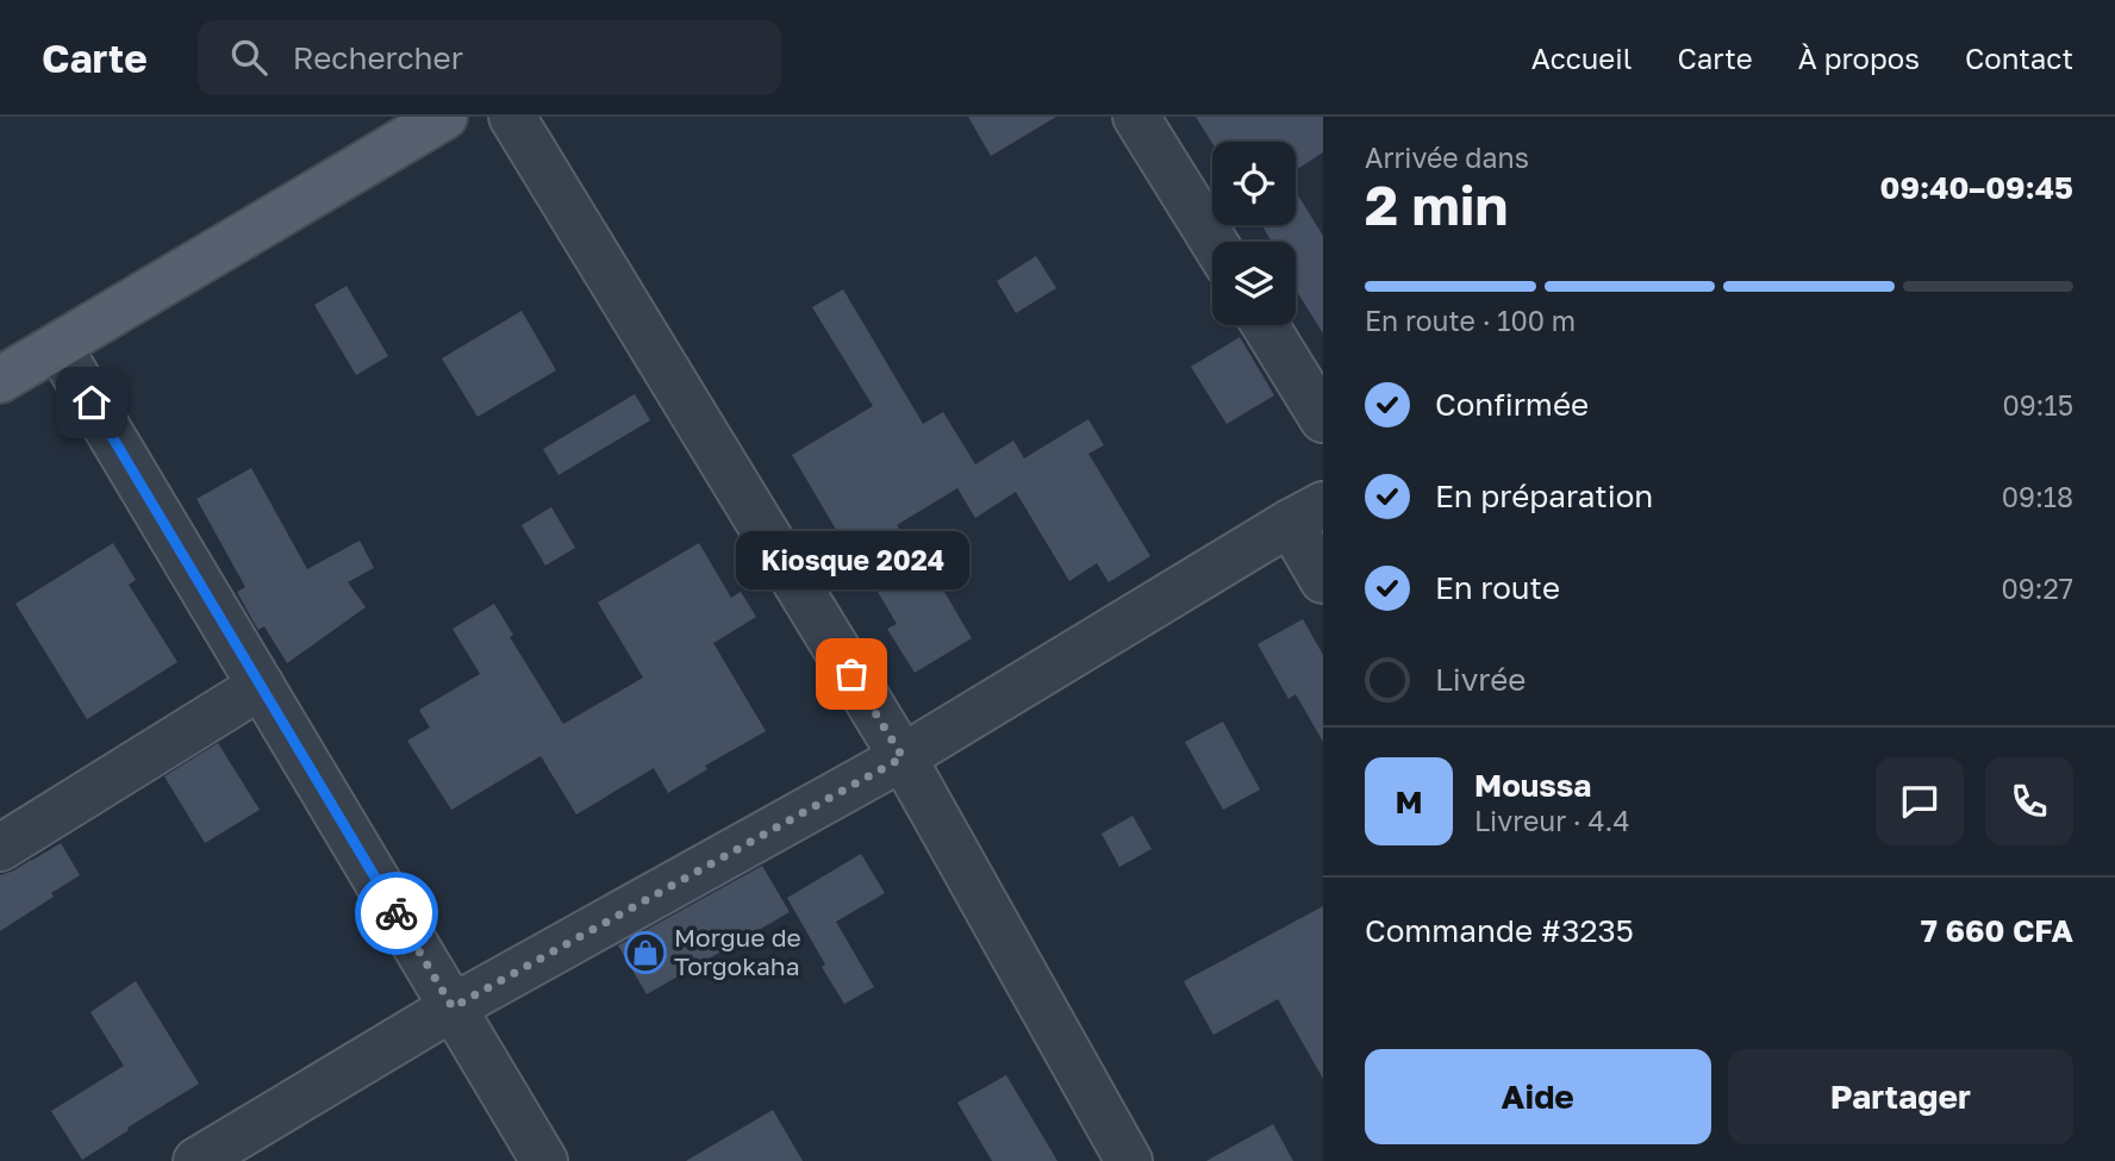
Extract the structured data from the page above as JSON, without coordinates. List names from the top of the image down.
{
  "places": {
    "other": ["Kiosque 2024"],
    "shop": ["Morgue de Torgokaha"]
  },
  "page": {
    "header": "Carte",
    "search": "Rechercher",
    "nav": [
      "Accueil",
      "Carte",
      "À propos",
      "Contact"
    ],
    "heading": ["2 min", "Arrivée dans", "09:40–09:45"],
    "panel": [
      "Moussa",
      "Livreur · 4.4",
      "Commande #3235",
      "7 660 CFA"
    ],
    "bar": "En route · 100 m",
    "list": [
      ["Confirmée", "09:15"],
      ["En préparation", "09:18"],
      ["En route", "09:27"],
      "Livrée"
    ],
    "bubble": "Kiosque 2024",
    "round": "M",
    "buttons": ["Aide", "Partager"]
  }
}
